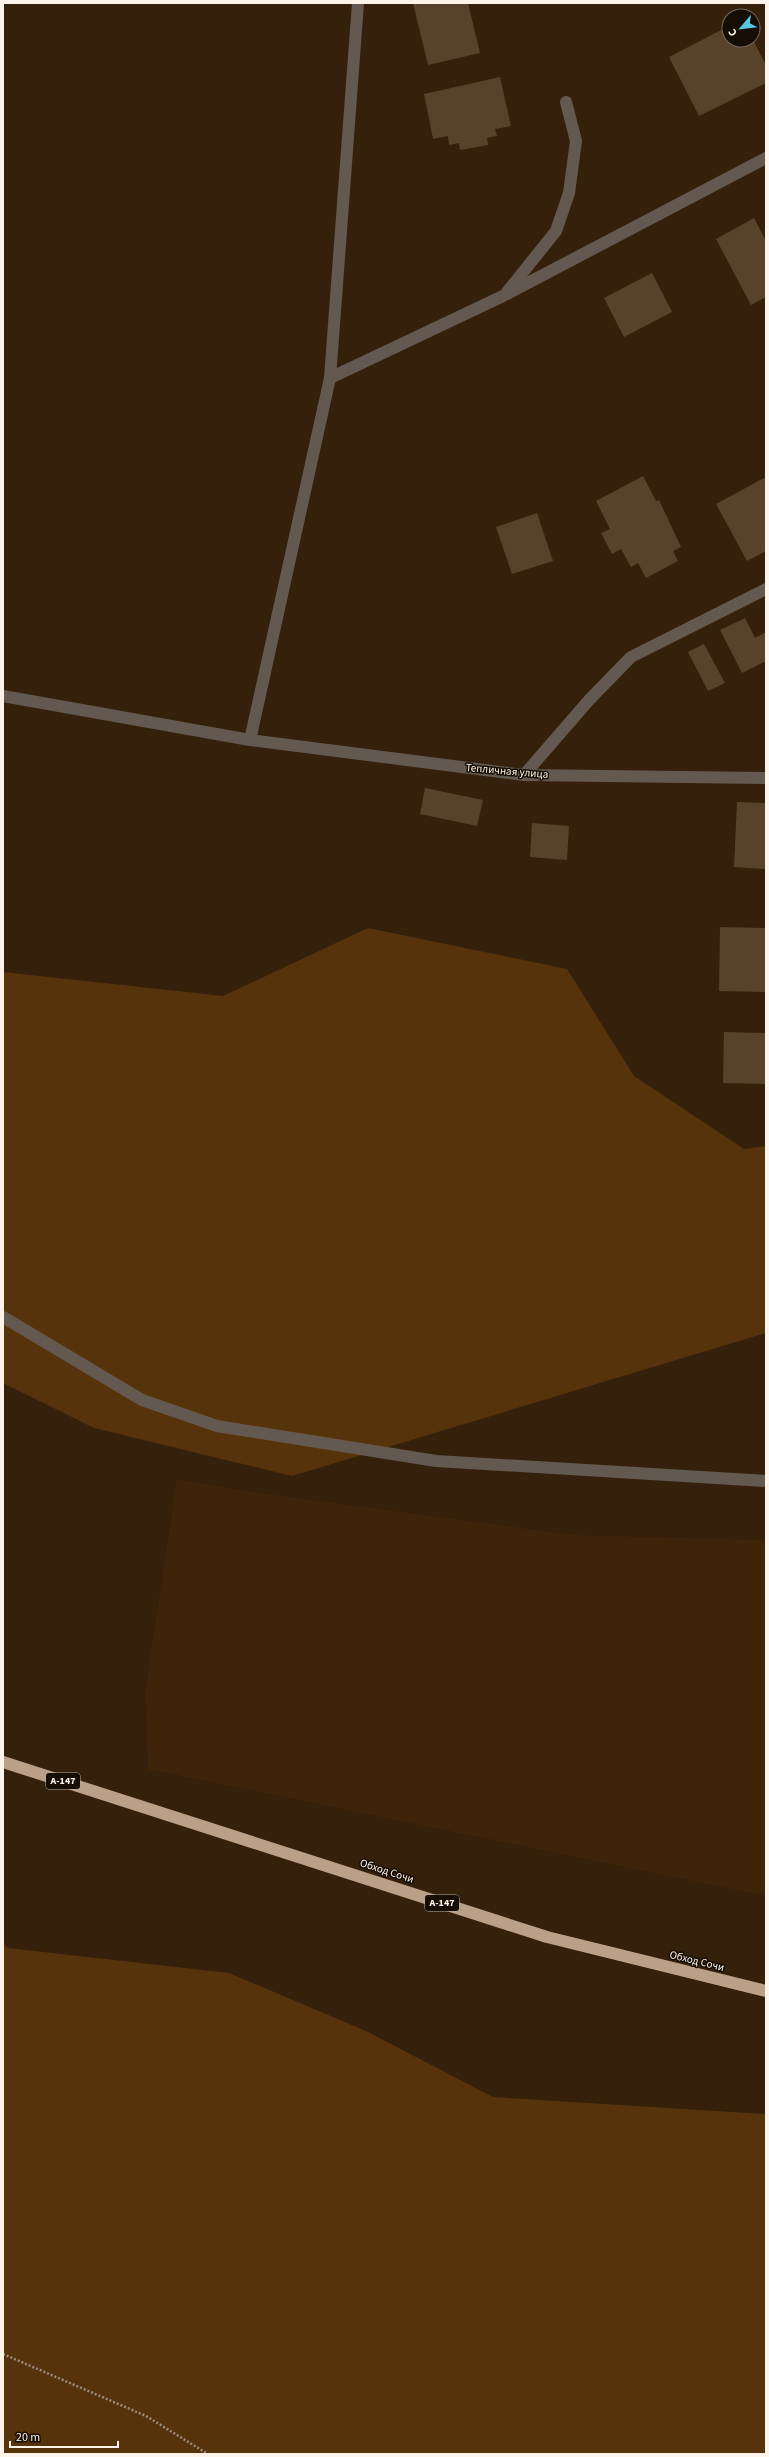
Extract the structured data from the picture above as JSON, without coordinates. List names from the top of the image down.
{
  "streets": {
    "highway": ["А-147", "Обход Сочи"],
    "street": ["Тепличная улица"]
  },
  "scale_bar": "20 m",
  "north": "bottom left"
}
